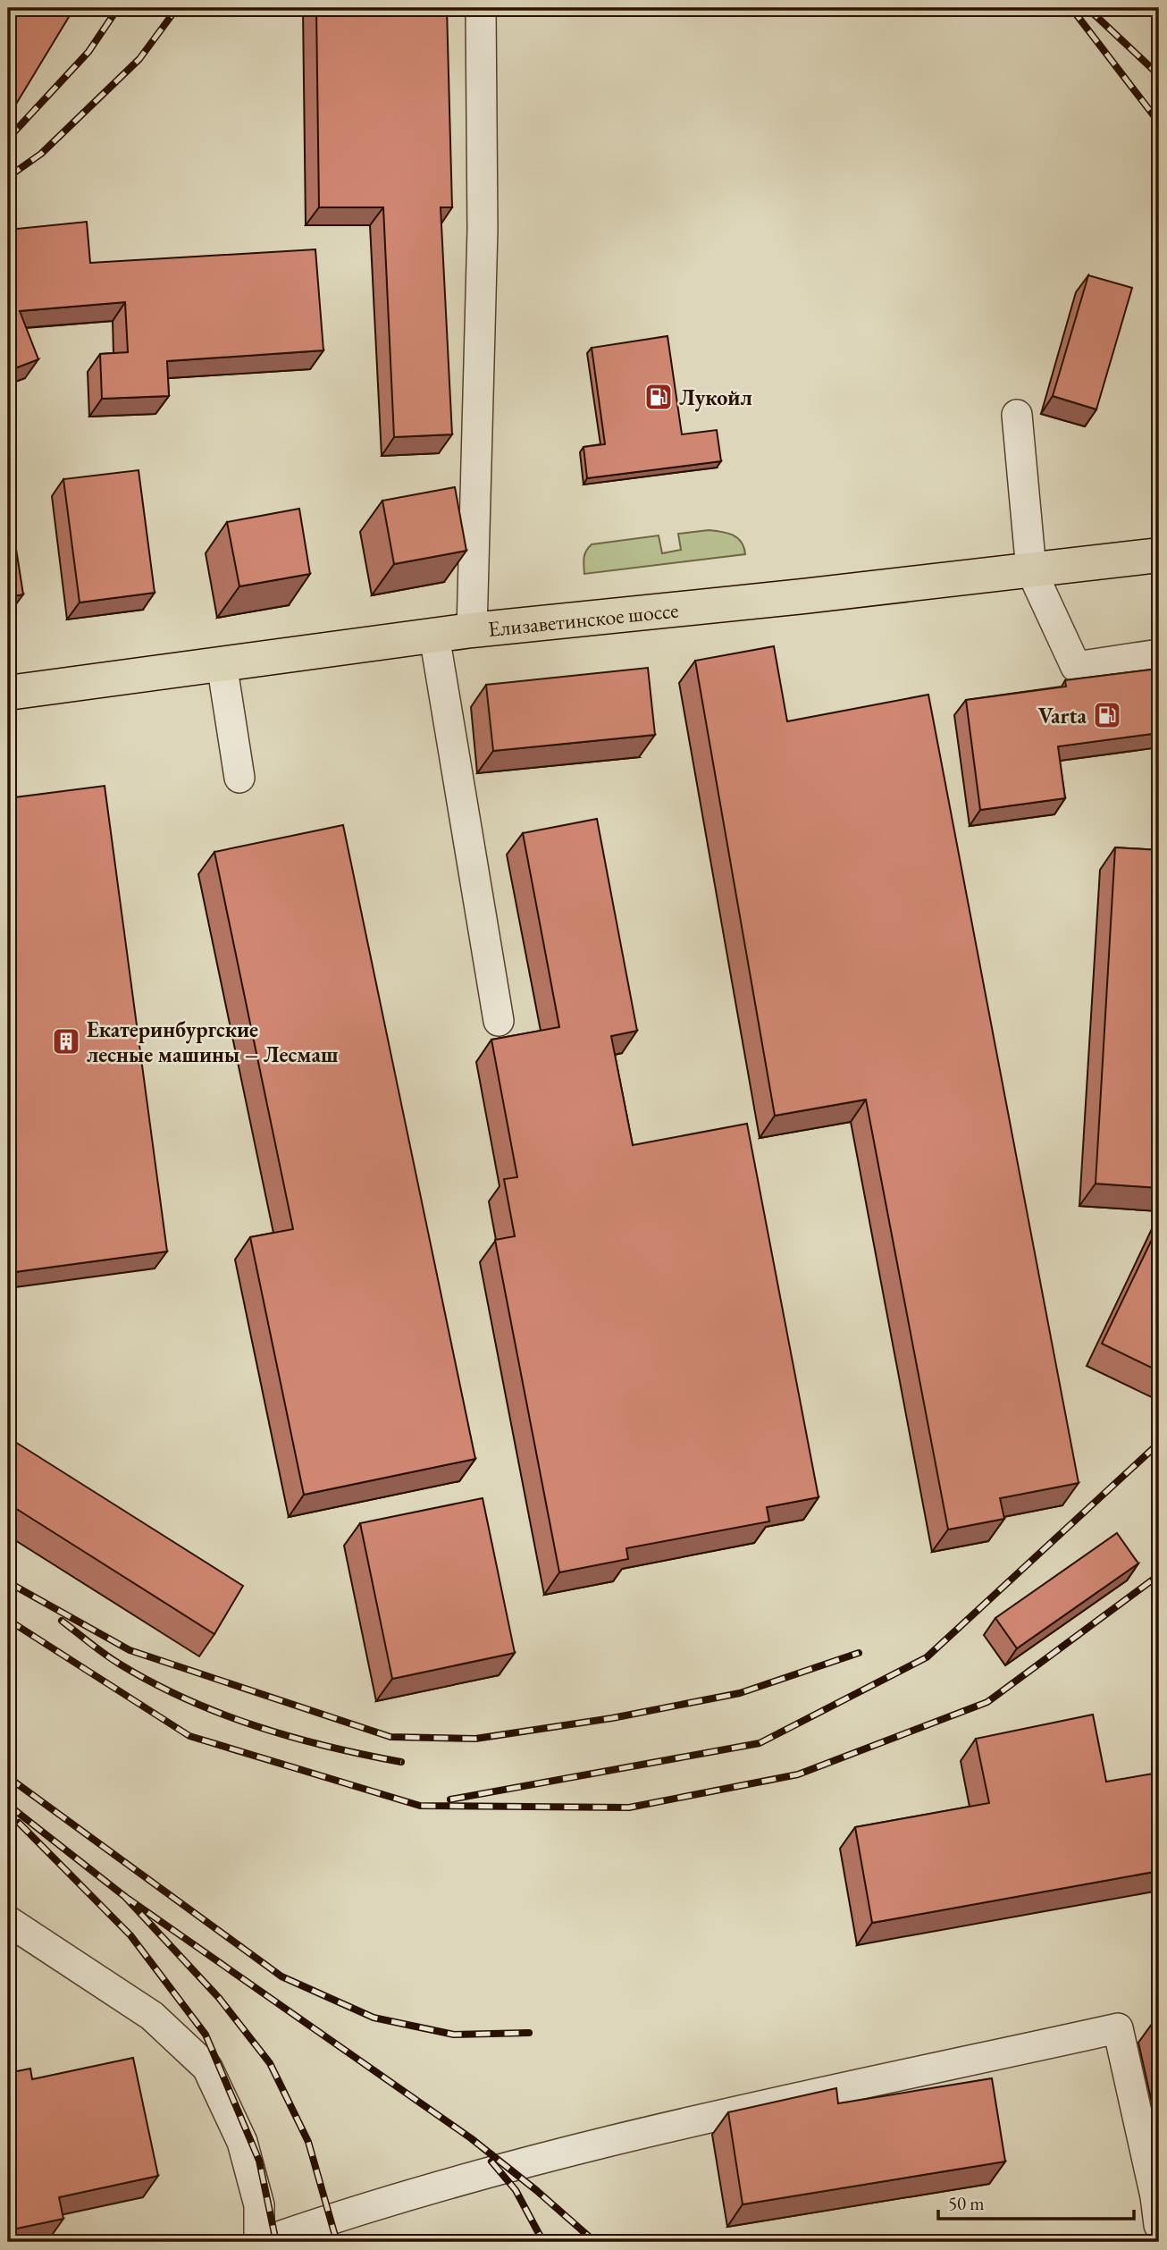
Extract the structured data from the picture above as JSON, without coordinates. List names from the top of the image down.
{
  "streets": {
    "main road": ["Елизаветинское шоссе"]
  },
  "places": {
    "fuel station": ["Лукойл", "Varta"],
    "building": ["Екатеринбургские лесные машины – Лесмаш"]
  },
  "scale_bar": "50 m"
}
